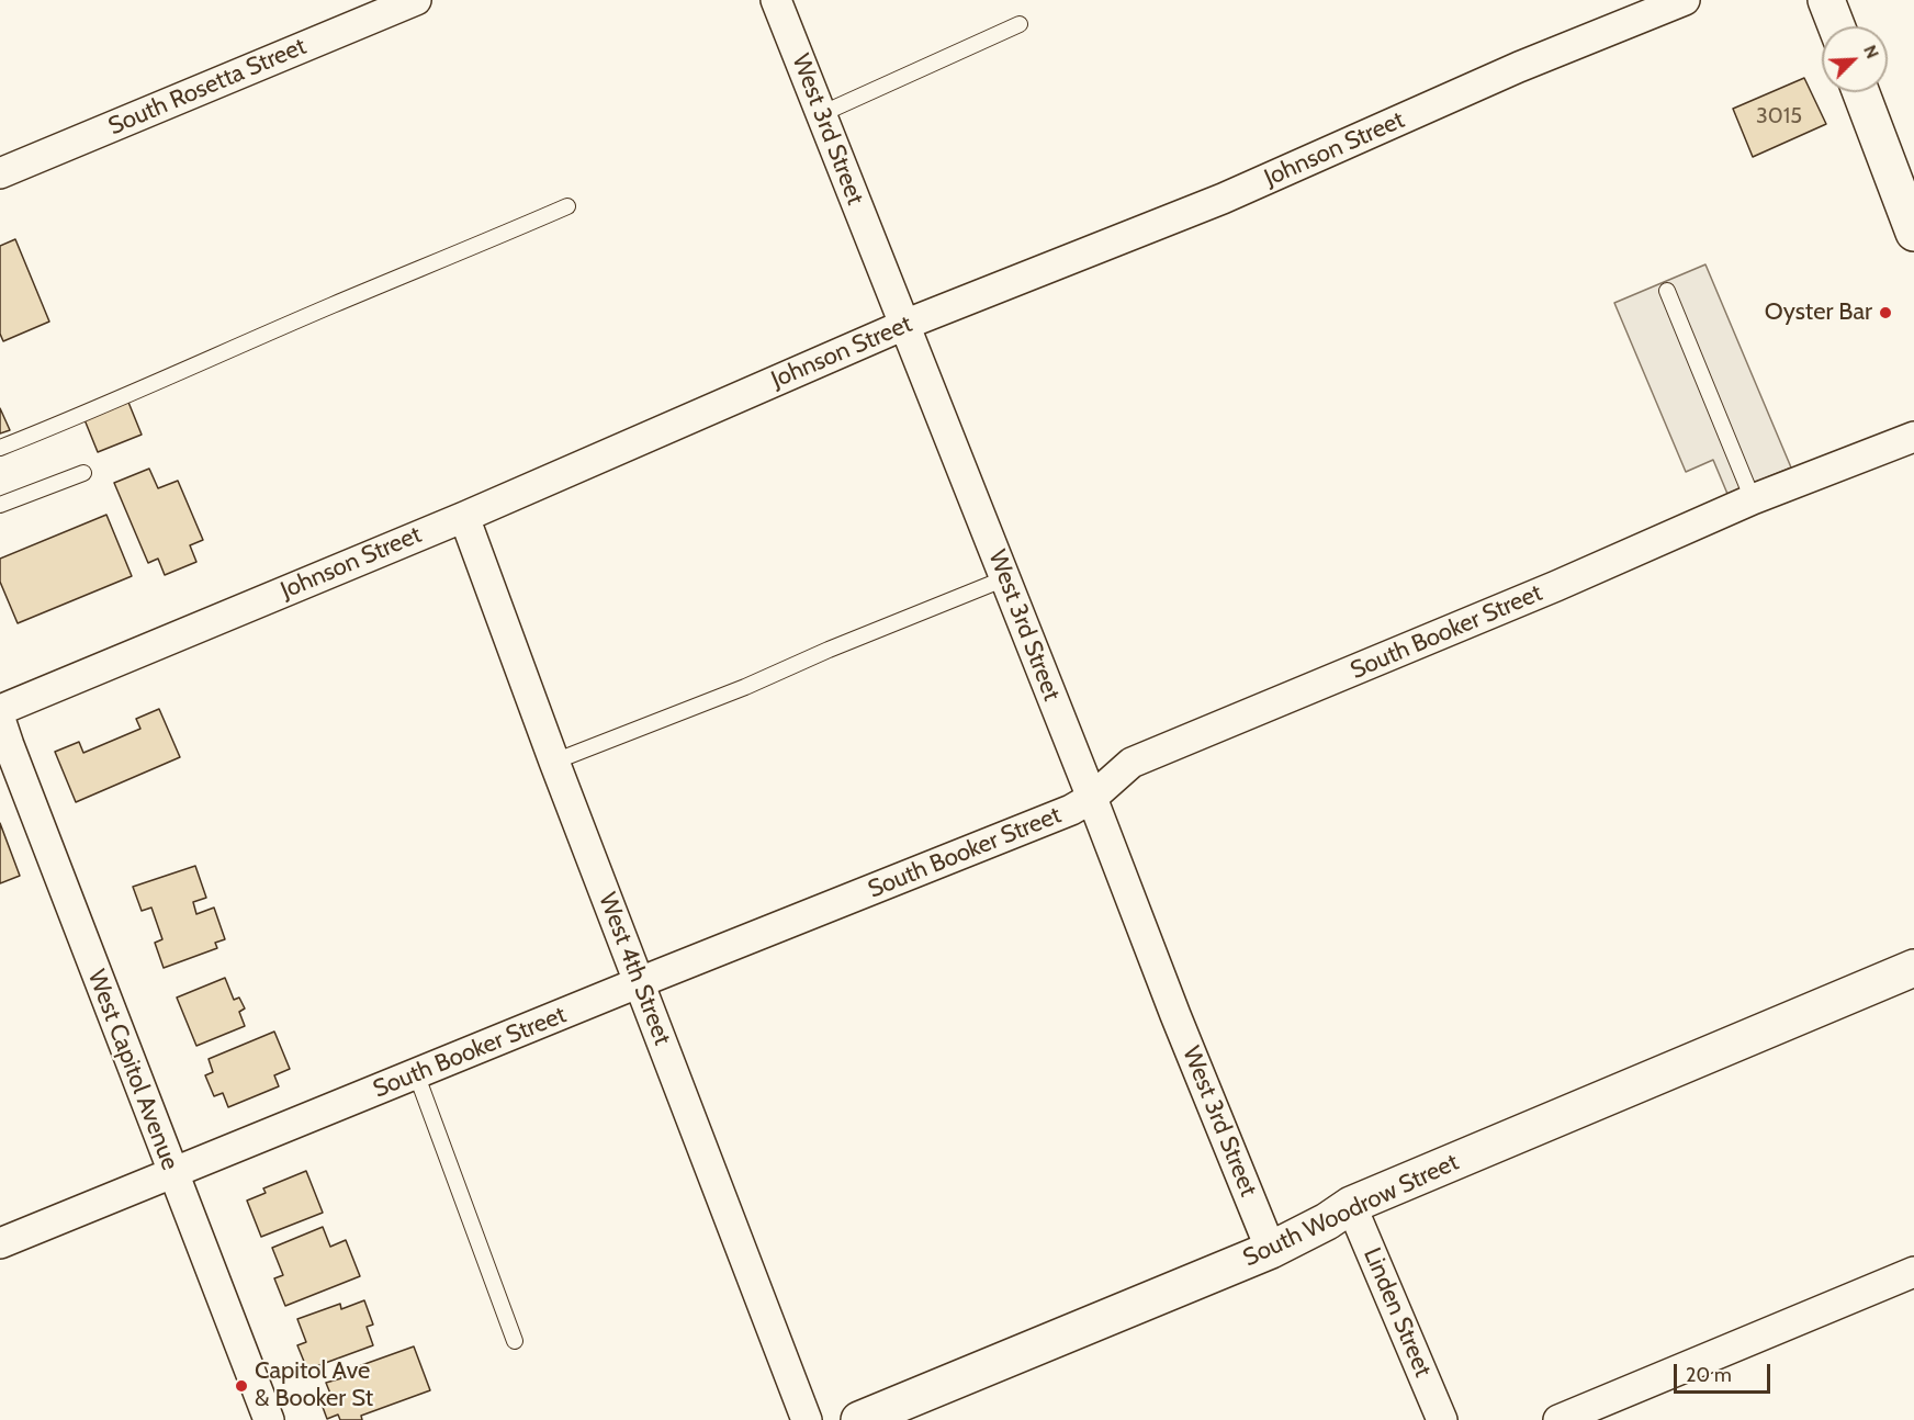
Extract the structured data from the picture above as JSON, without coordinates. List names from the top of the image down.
{
  "streets": {
    "main road": ["South Woodrow Street"],
    "street": [
      "South Rosetta Street",
      "West 3rd Street",
      "Johnson Street",
      "South Booker Street",
      "West 4th Street",
      "West Capitol Avenue",
      "Linden Street"
    ]
  },
  "crossings": [
    ["West 3rd Street", "Johnson Street"],
    ["West 3rd Street", "South Booker Street"],
    ["West 3rd Street", "South Woodrow Street"],
    ["Johnson Street", "West 4th Street"],
    ["South Booker Street", "West 4th Street"],
    ["South Booker Street", "West Capitol Avenue"],
    ["South Woodrow Street", "Linden Street"]
  ],
  "places": ["Oyster Bar", "Capitol Ave & Booker St"],
  "house_numbers": ["3015"],
  "scale_bar": "20 m",
  "north": "top right"
}
